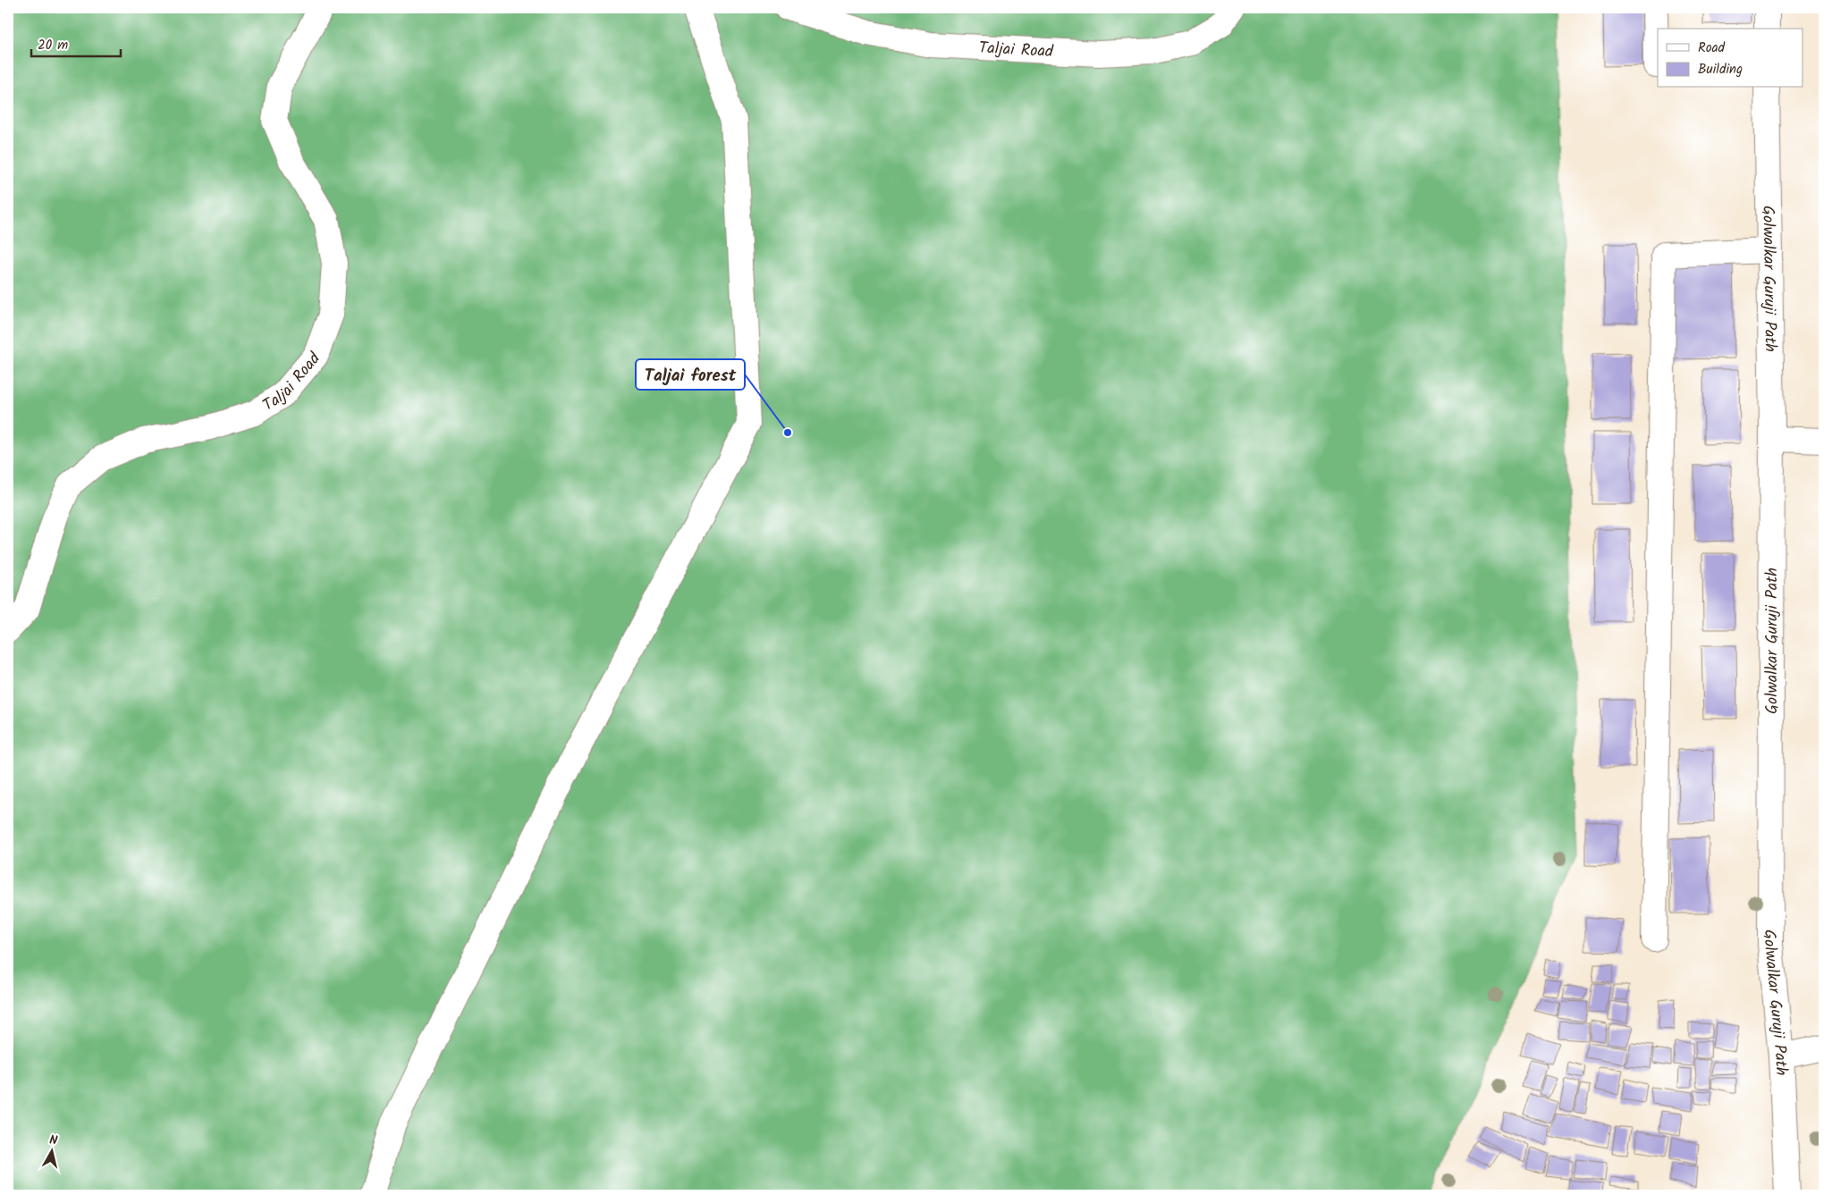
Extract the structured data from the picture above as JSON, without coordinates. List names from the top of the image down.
{
  "streets": {
    "street": ["Taljai Road", "Golwalkar Guruji Path"]
  },
  "places": ["Taljai forest"],
  "legend": ["Road", "Building"],
  "scale_bar": "20 m",
  "north": "top"
}
